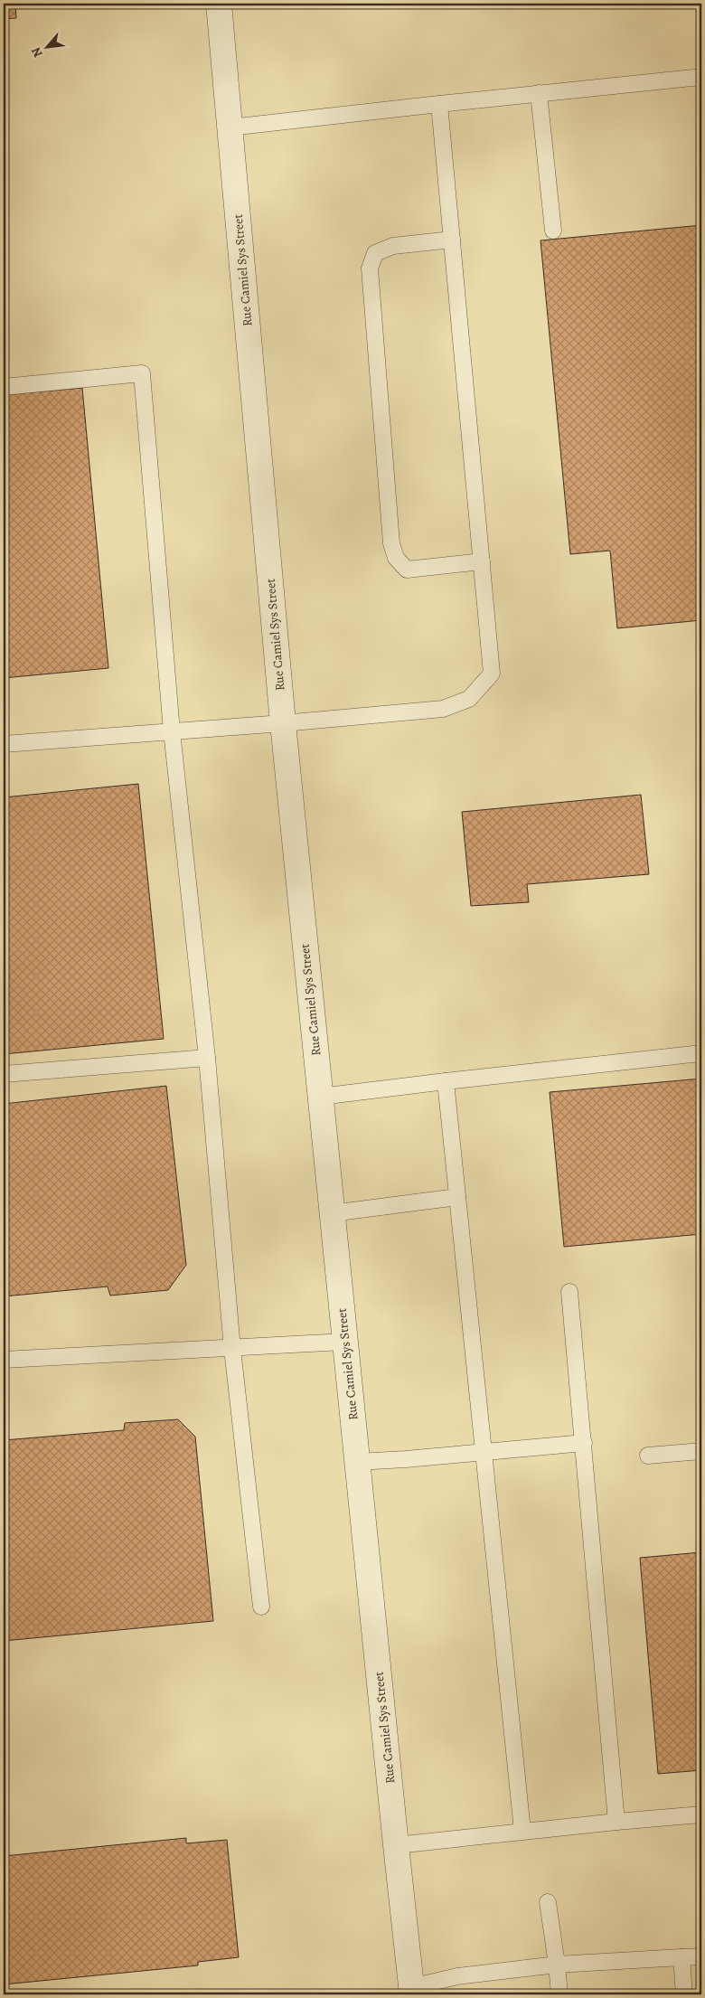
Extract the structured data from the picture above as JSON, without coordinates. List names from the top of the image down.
{
  "streets": {
    "street": ["Rue Camiel Sys Street"]
  },
  "north": "bottom left"
}
